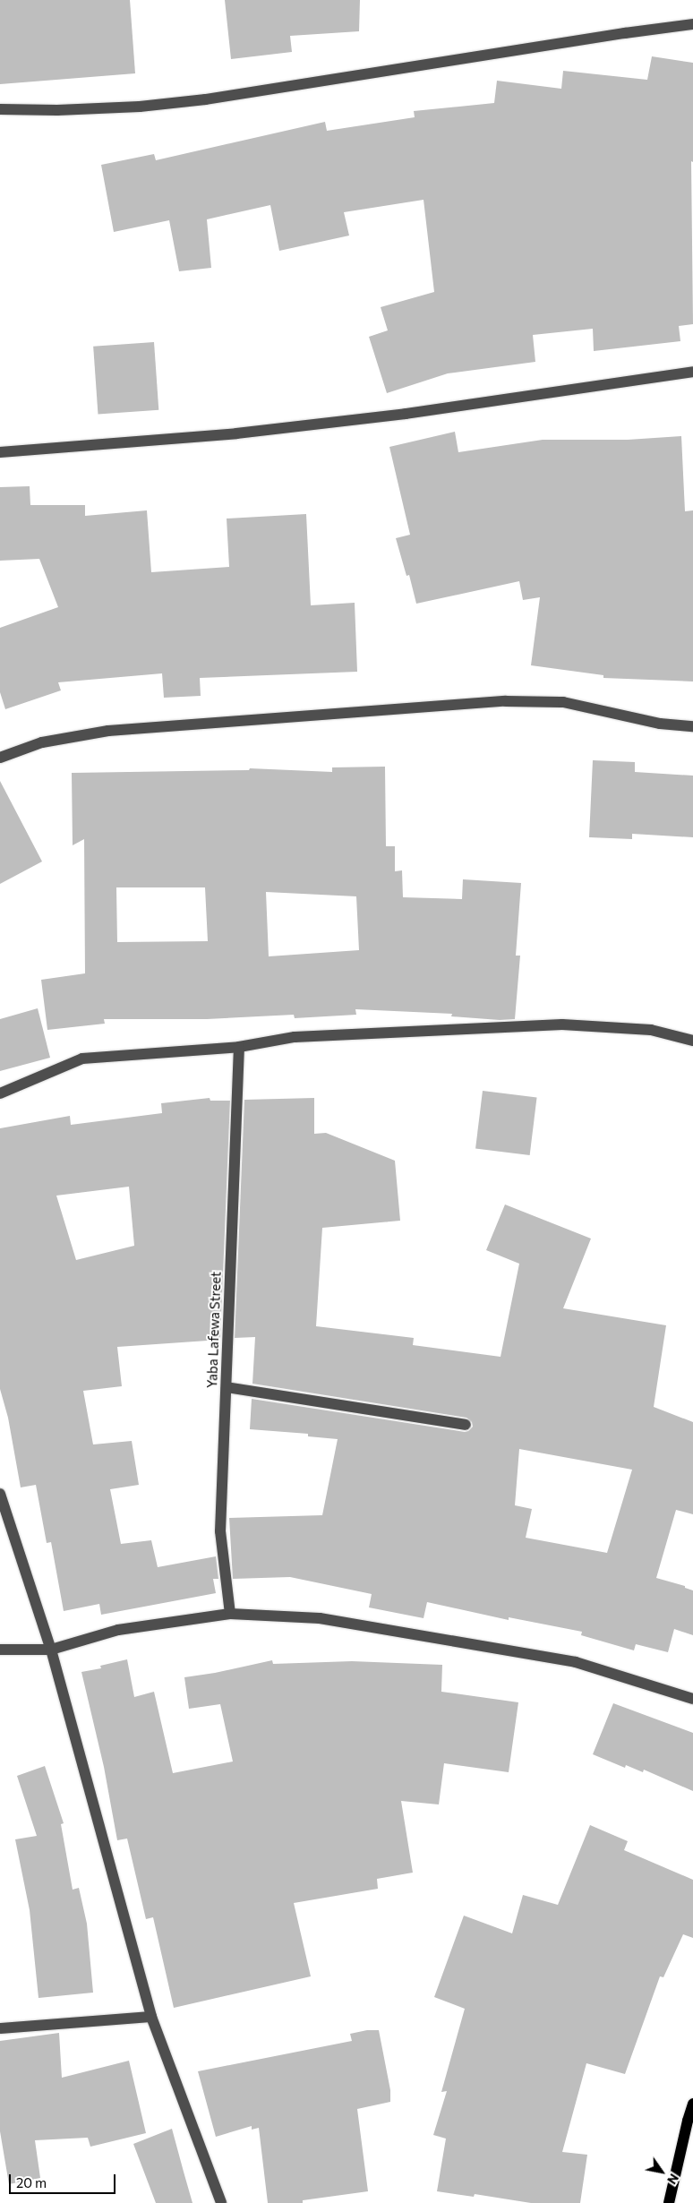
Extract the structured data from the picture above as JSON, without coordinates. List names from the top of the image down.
{
  "streets": {
    "street": ["Yaba Lafewa Street"]
  },
  "scale_bar": "20 m",
  "north": "bottom right"
}
